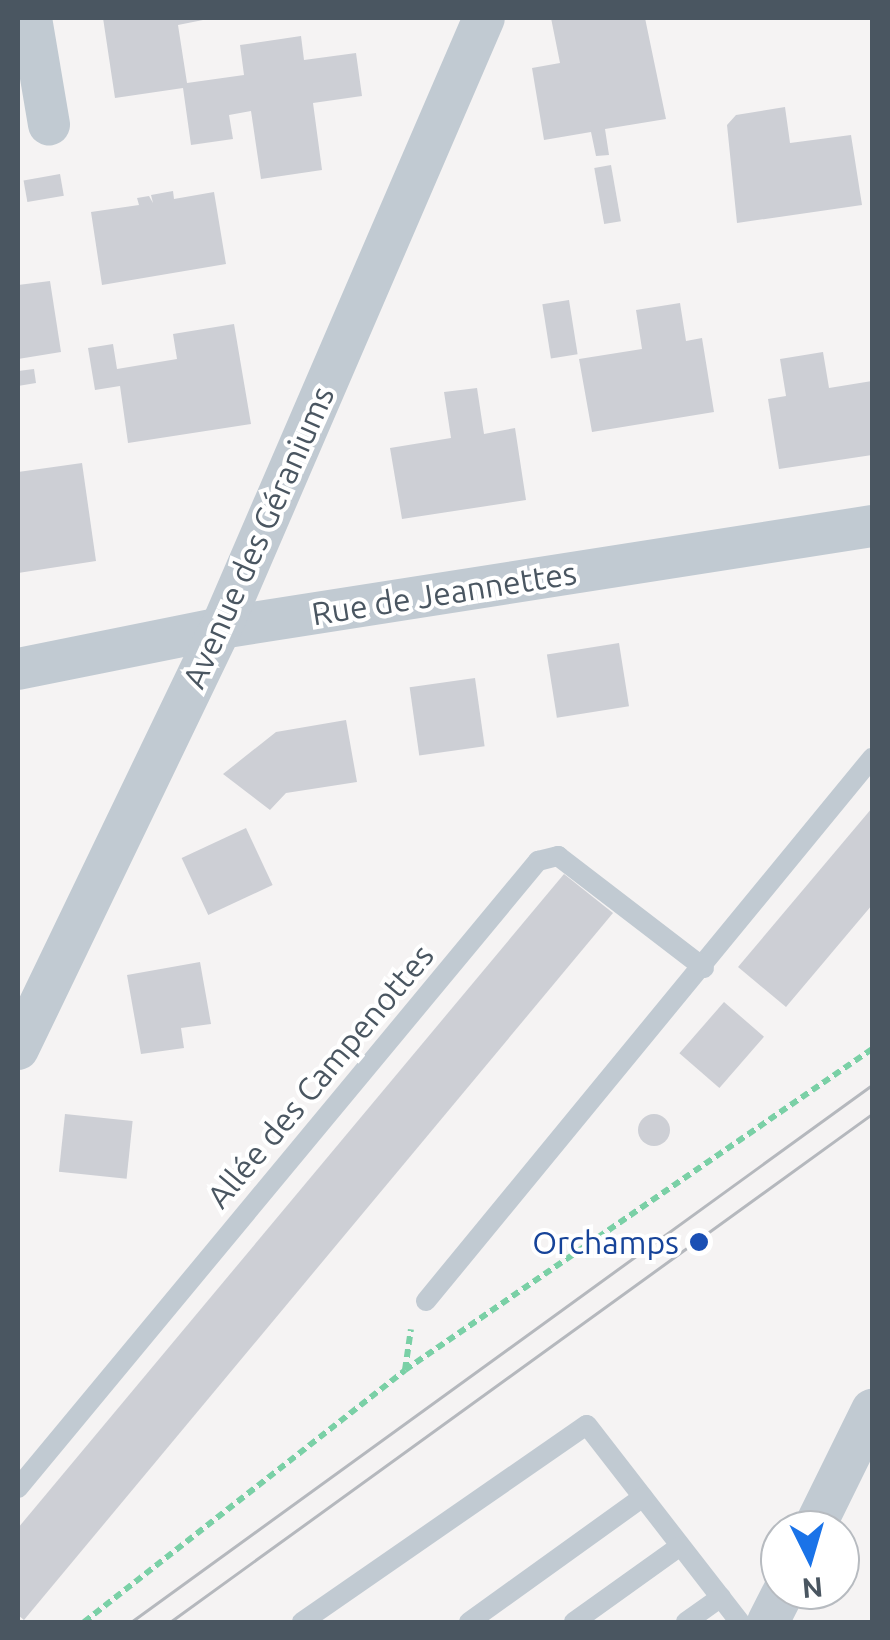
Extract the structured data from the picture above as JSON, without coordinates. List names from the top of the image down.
{
  "streets": {
    "street": ["Avenue des Géraniums", "Rue de Jeannettes"],
    "lane": ["Allée des Campenottes"]
  },
  "crossings": [
    ["Avenue des Géraniums", "Rue de Jeannettes"]
  ],
  "places": ["Orchamps"],
  "north": "bottom"
}
